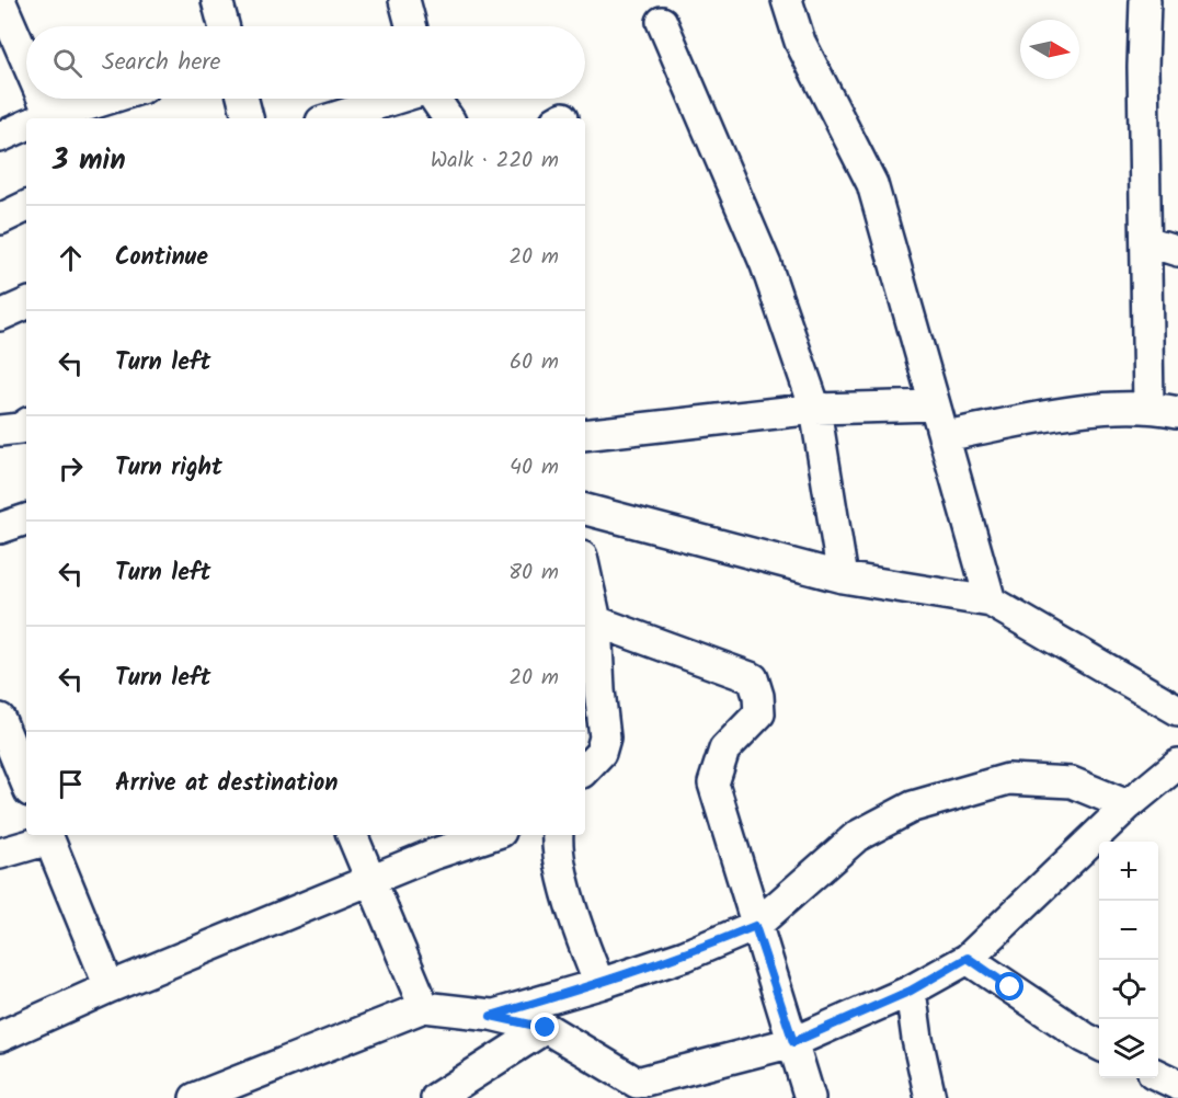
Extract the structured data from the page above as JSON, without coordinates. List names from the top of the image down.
{
  "north": "right",
  "page": {
    "search": "Search here",
    "heading": ["3 min", "Walk · 220 m"],
    "list": [
      ["Continue", "20 m"],
      ["Turn left", "60 m"],
      ["Turn right", "40 m"],
      ["Turn left", "80 m"],
      ["Turn left", "20 m"],
      "Arrive at destination"
    ],
    "map_buttons": ["+", "−"]
  }
}
